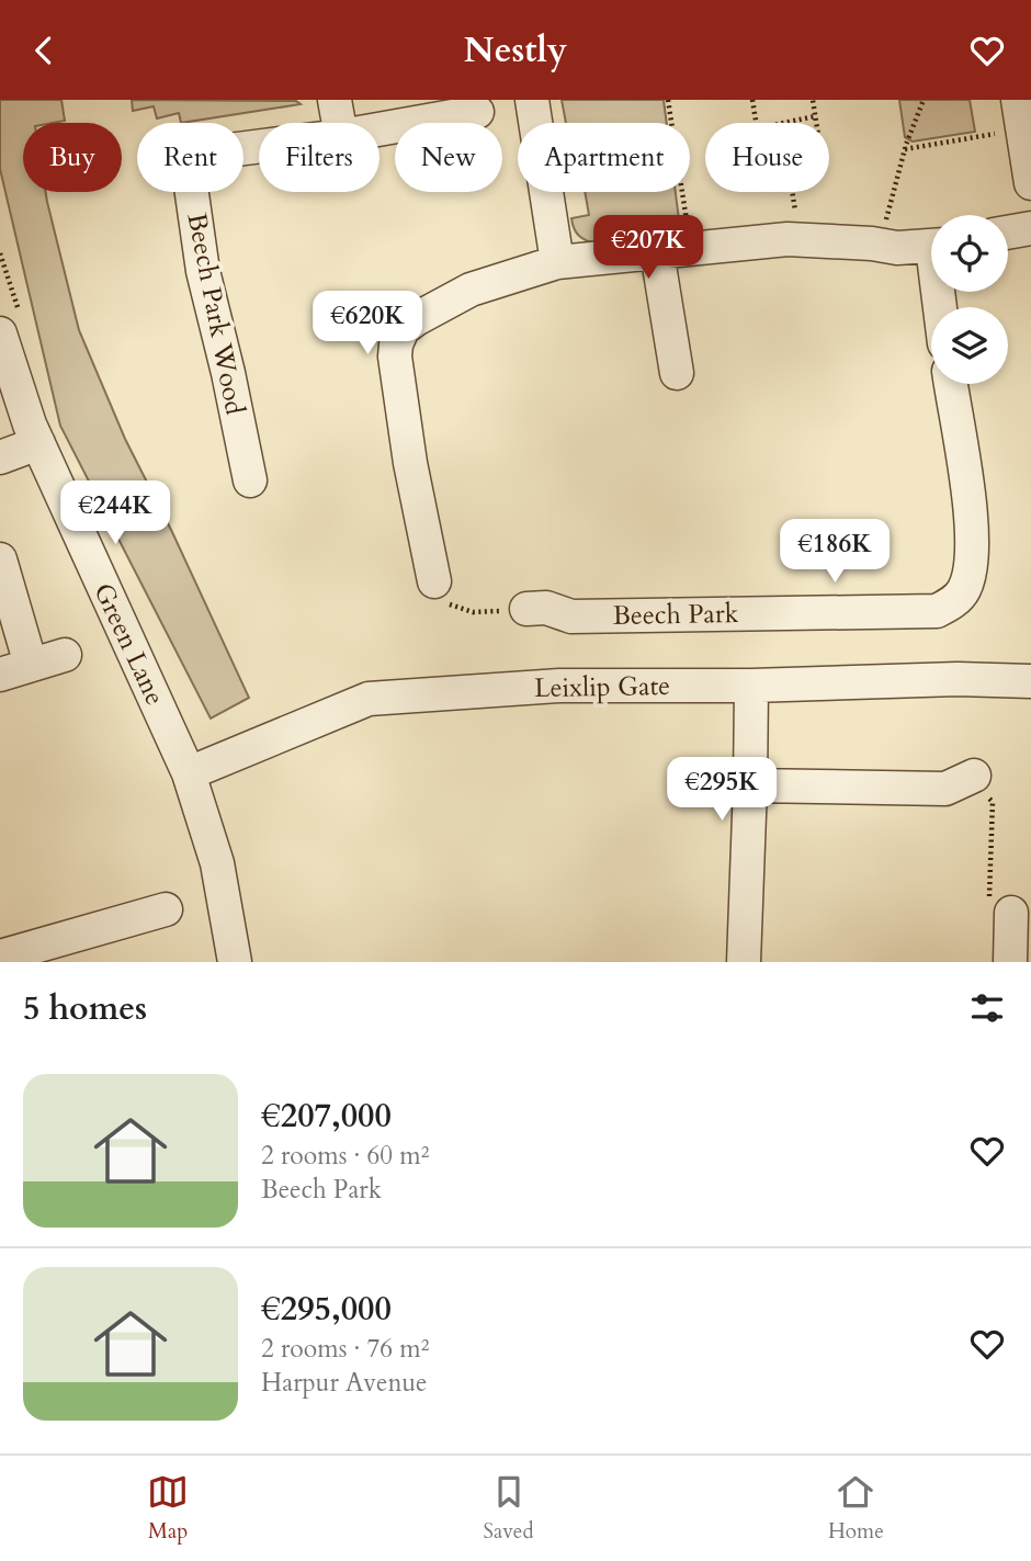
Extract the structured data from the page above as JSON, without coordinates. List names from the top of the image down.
{
  "streets": {
    "street": [
      "Beech Park Wood",
      "Beech Park",
      "Green Lane",
      "Leixlip Gate"
    ]
  },
  "crossings": [
    ["Green Lane", "Leixlip Gate"]
  ],
  "page": {
    "header": "Nestly",
    "chip": [
      "Buy",
      "Rent",
      "Filters",
      "New",
      "Apartment",
      "House"
    ],
    "price": [
      "€207K",
      "€620K",
      "€244K",
      "€186K",
      "€295K"
    ],
    "heading": "5 homes",
    "list": [
      {
        "name": "€207,000",
        "note": "2 rooms · 60 m² · Beech Park"
      },
      {
        "name": "€295,000",
        "note": "2 rooms · 76 m² · Harpur Avenue"
      }
    ],
    "tabs": ["Map", "Saved", "Home"]
  }
}
